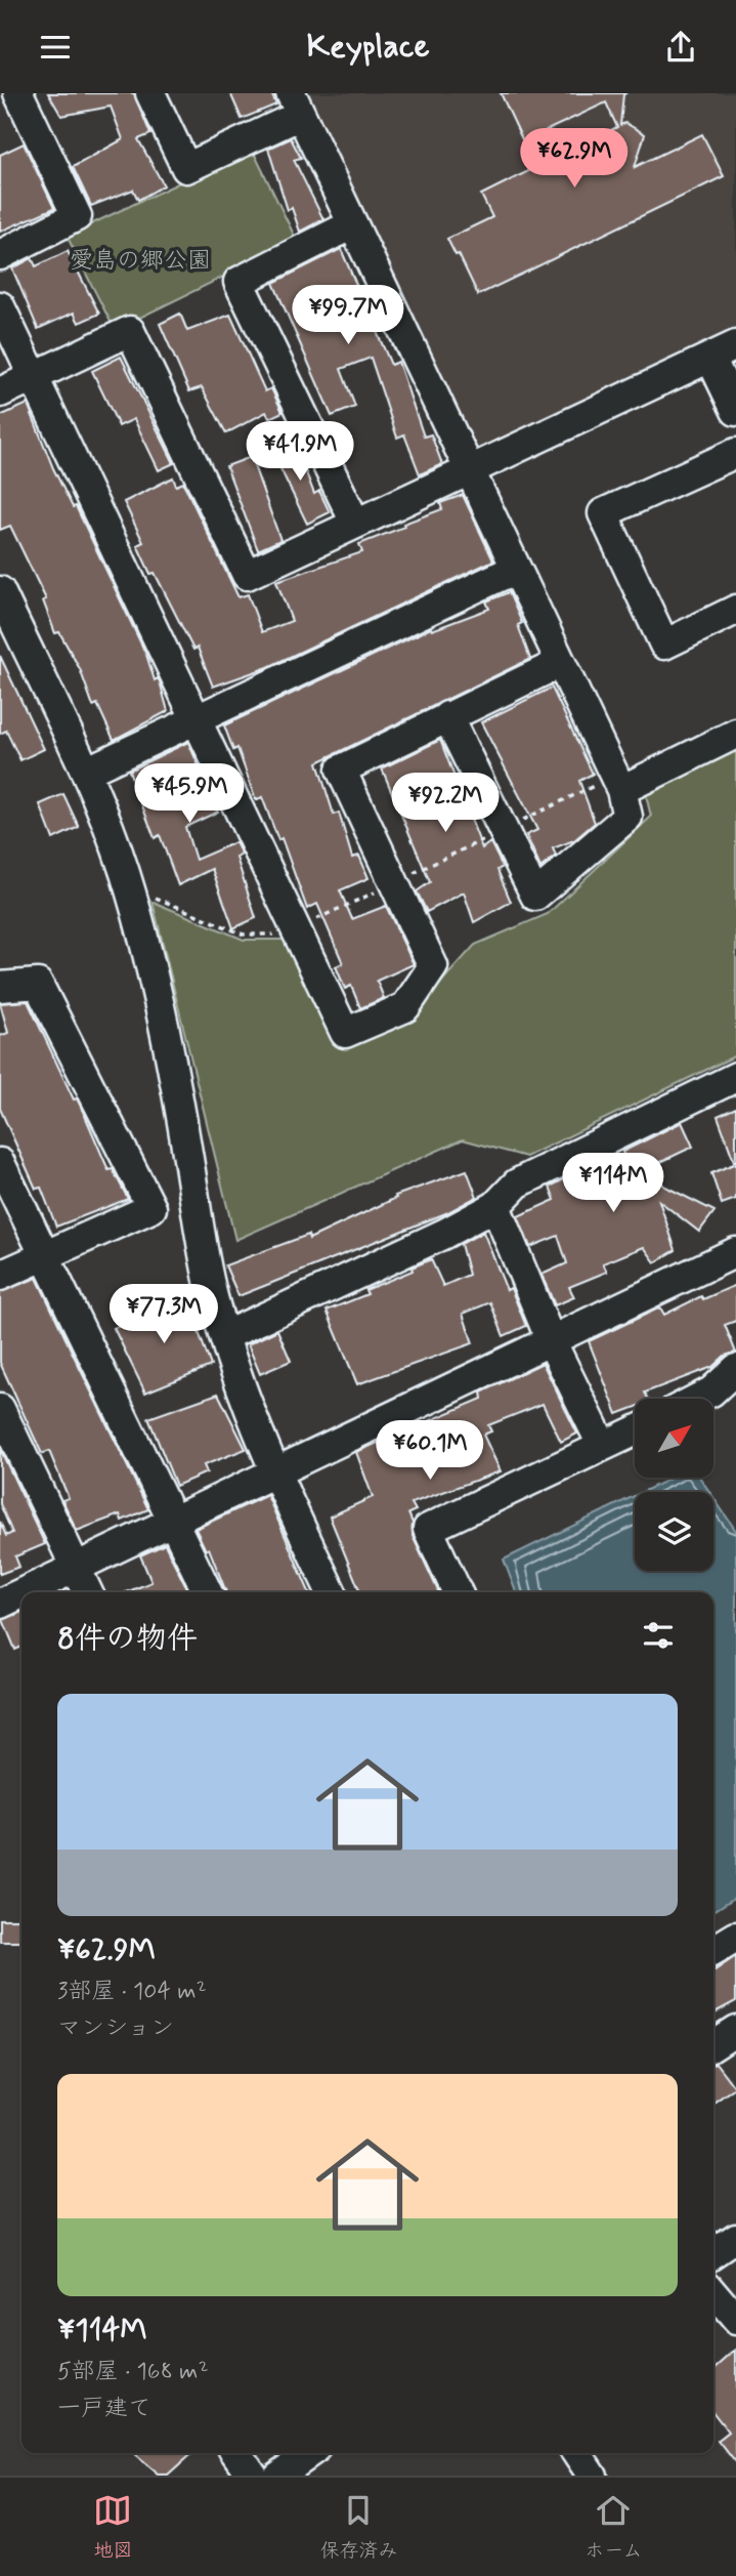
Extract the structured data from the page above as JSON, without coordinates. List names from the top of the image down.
{
  "parks": ["愛島の郷公園"],
  "north": "top right",
  "page": {
    "header": "Keyplace",
    "price": [
      "¥62.9M",
      "¥99.7M",
      "¥41.9M",
      "¥45.9M",
      "¥92.2M",
      "¥114M",
      "¥77.3M",
      "¥60.1M"
    ],
    "heading": "8件の物件",
    "list": [
      {
        "name": "¥62.9M",
        "note": "3部屋 · 104 m² · マンション"
      },
      {
        "name": "¥114M",
        "note": "5部屋 · 168 m² · 一戸建て"
      }
    ],
    "tabs": ["地図", "保存済み", "ホーム"]
  }
}
